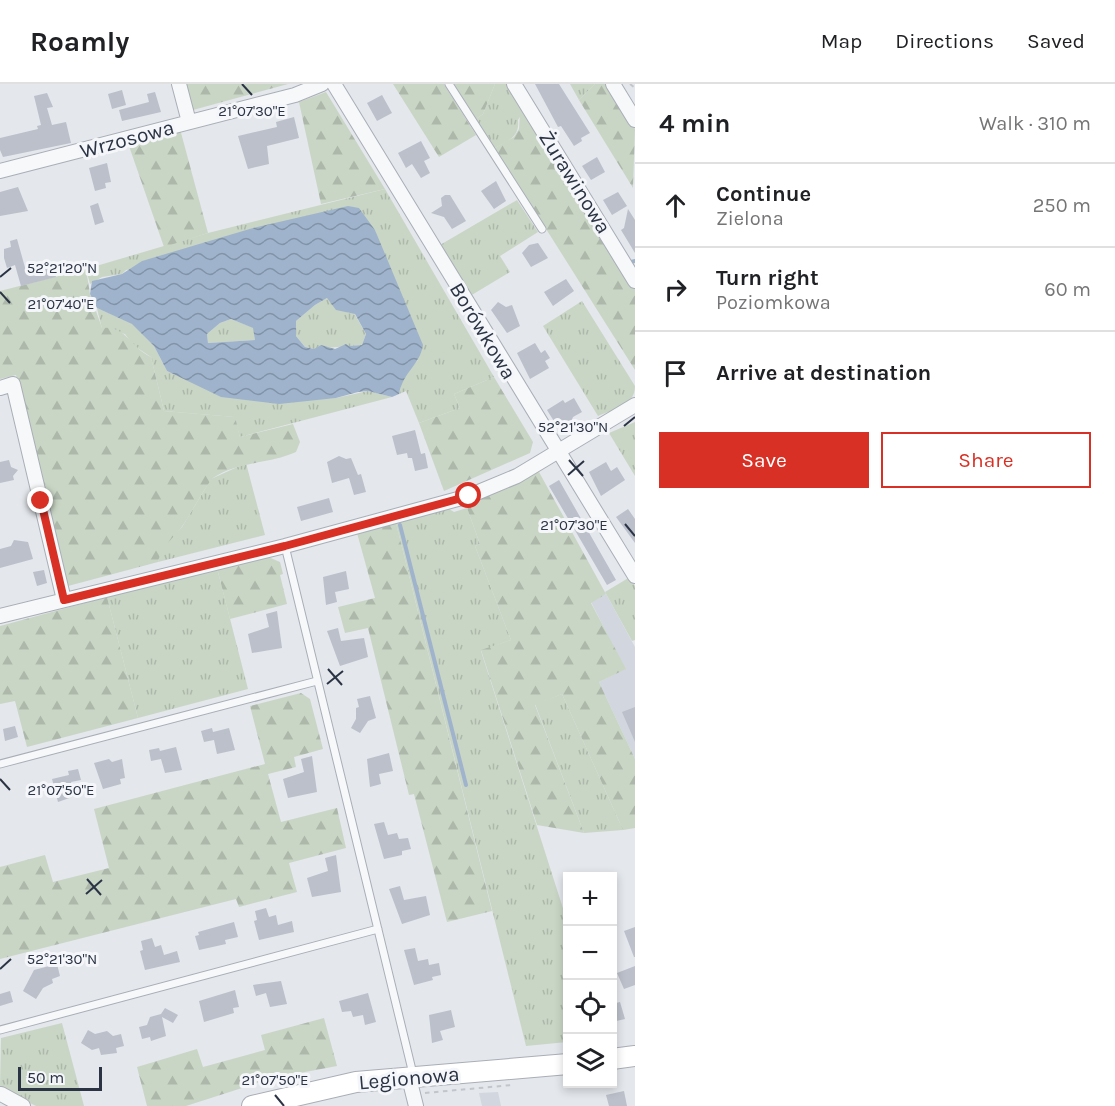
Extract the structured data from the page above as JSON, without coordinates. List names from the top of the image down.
{
  "streets": {
    "main road": ["Legionowa"],
    "street": ["Wrzosowa", "Żurawinowa", "Borówkowa"]
  },
  "scale_bar": "50 m",
  "page": {
    "header": "Roamly",
    "nav": ["Map", "Directions", "Saved"],
    "heading": ["4 min", "Walk · 310 m"],
    "list": [
      ["Continue", "Zielona", "250 m"],
      ["Turn right", "Poziomkowa", "60 m"],
      "Arrive at destination"
    ],
    "buttons": ["Save", "Share"],
    "map_buttons": ["+", "−"],
    "scale": "50 m"
  },
  "coordinates": [
    "21°07'30\"E",
    "52°21'20\"N",
    "21°07'40\"E",
    "52°21'30\"N",
    "21°07'50\"E"
  ]
}
